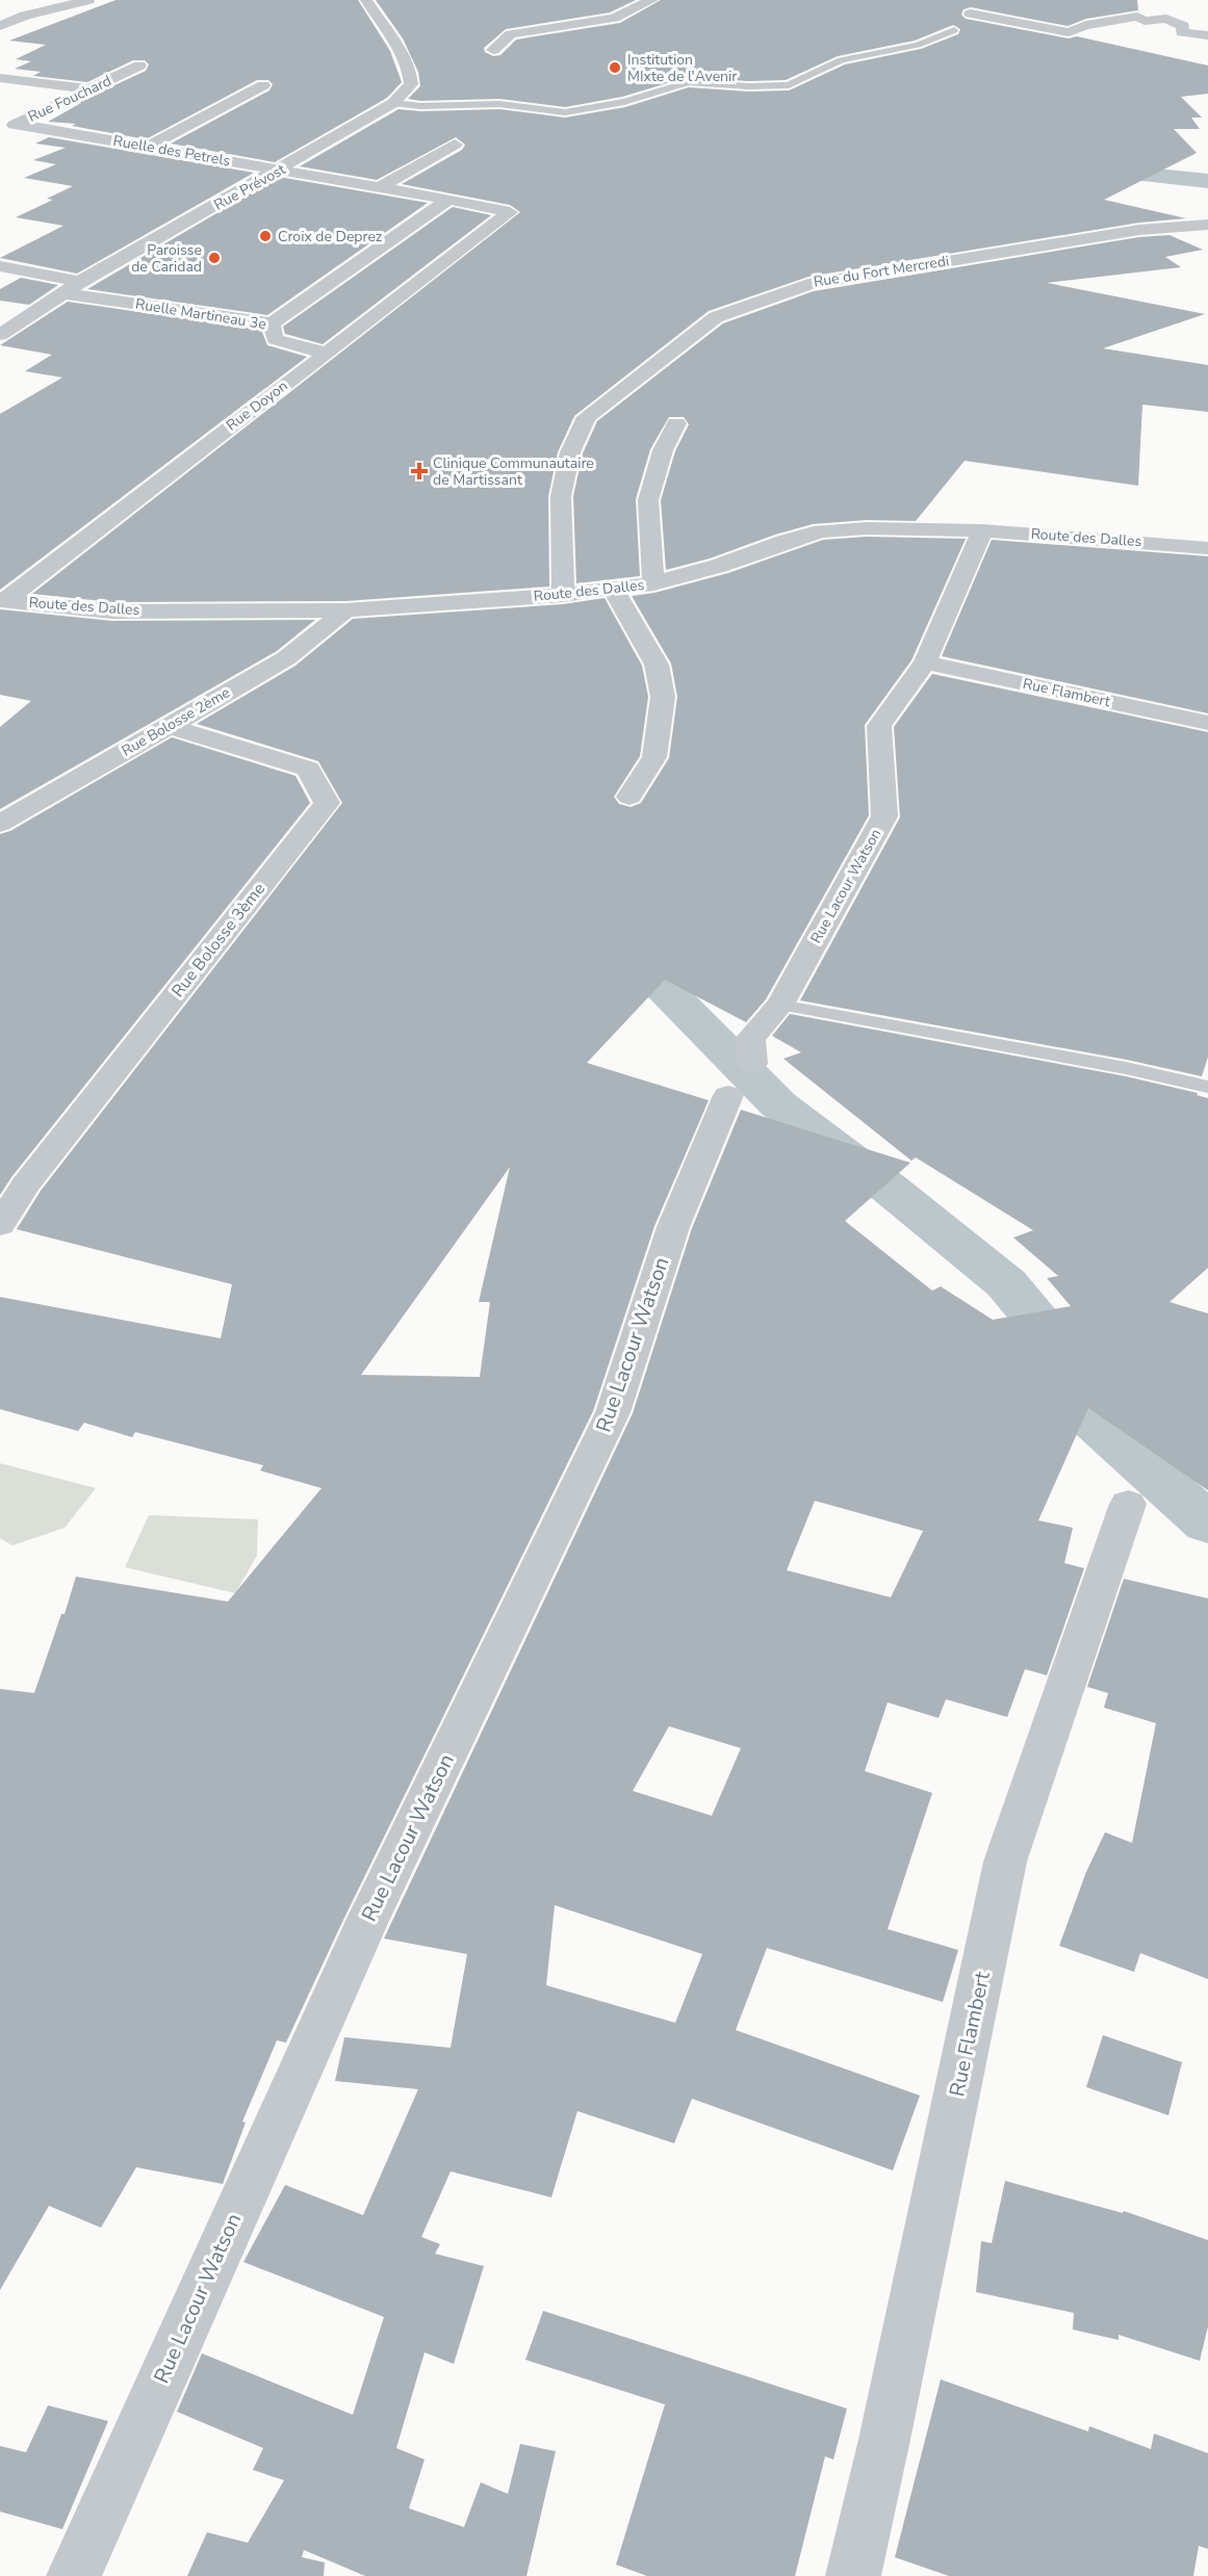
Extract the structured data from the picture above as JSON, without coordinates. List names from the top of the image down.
{
  "streets": {
    "street": [
      "Rue Fouchard",
      "Ruelle des Petrels",
      "Rue Prévost",
      "Rue du Fort Mercredi",
      "Ruelle Martineau 3e",
      "Rue Doyon",
      "Route des Dalles",
      "Rue Flambert",
      "Rue Bolosse 2ème",
      "Rue Lacour Watson",
      "Rue Bolosse 3ème"
    ]
  },
  "crossings": [
    ["Rue Fouchard", "Ruelle des Petrels"],
    ["Ruelle des Petrels", "Rue Prévost"],
    ["Ruelle des Petrels", "Rue Doyon"],
    ["Rue Prévost", "Ruelle Martineau 3e"],
    ["Rue du Fort Mercredi", "Route des Dalles"],
    ["Ruelle Martineau 3e", "Rue Doyon"],
    ["Rue Doyon", "Route des Dalles"],
    ["Route des Dalles", "Rue Bolosse 2ème"],
    ["Route des Dalles", "Rue Lacour Watson"],
    ["Rue Flambert", "Rue Lacour Watson"],
    ["Rue Bolosse 2ème", "Rue Bolosse 3ème"]
  ],
  "places": {
    "other": ["Institution MIxte de l'Avenir", "Croix de Deprez", "Paroisse de Caridad"],
    "health": ["Clinique Communautaire de Martissant"]
  }
}
